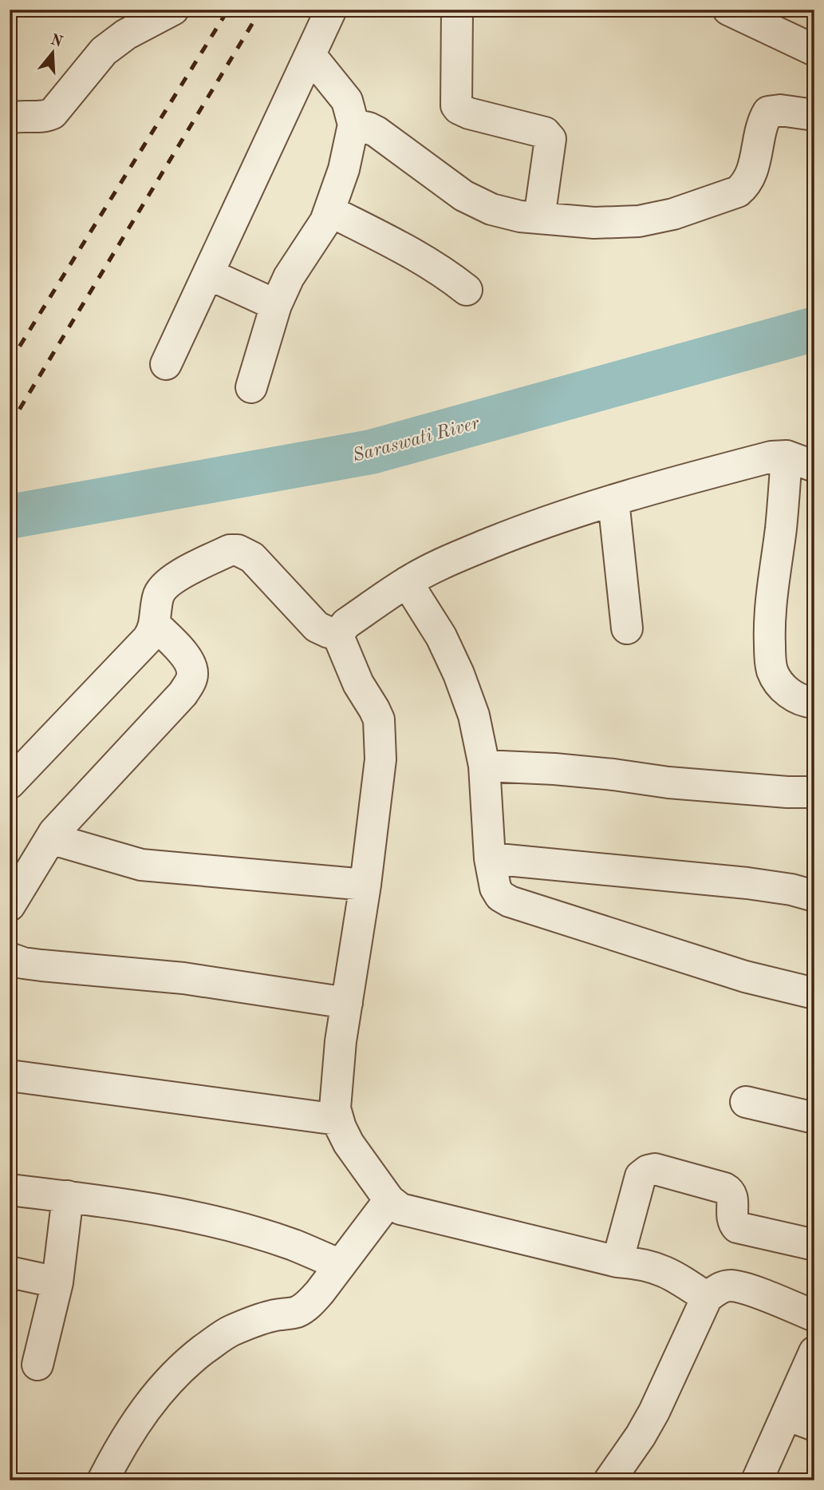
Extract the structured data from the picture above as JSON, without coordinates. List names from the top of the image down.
{
  "water": ["Saraswati River"],
  "north": "top"
}
